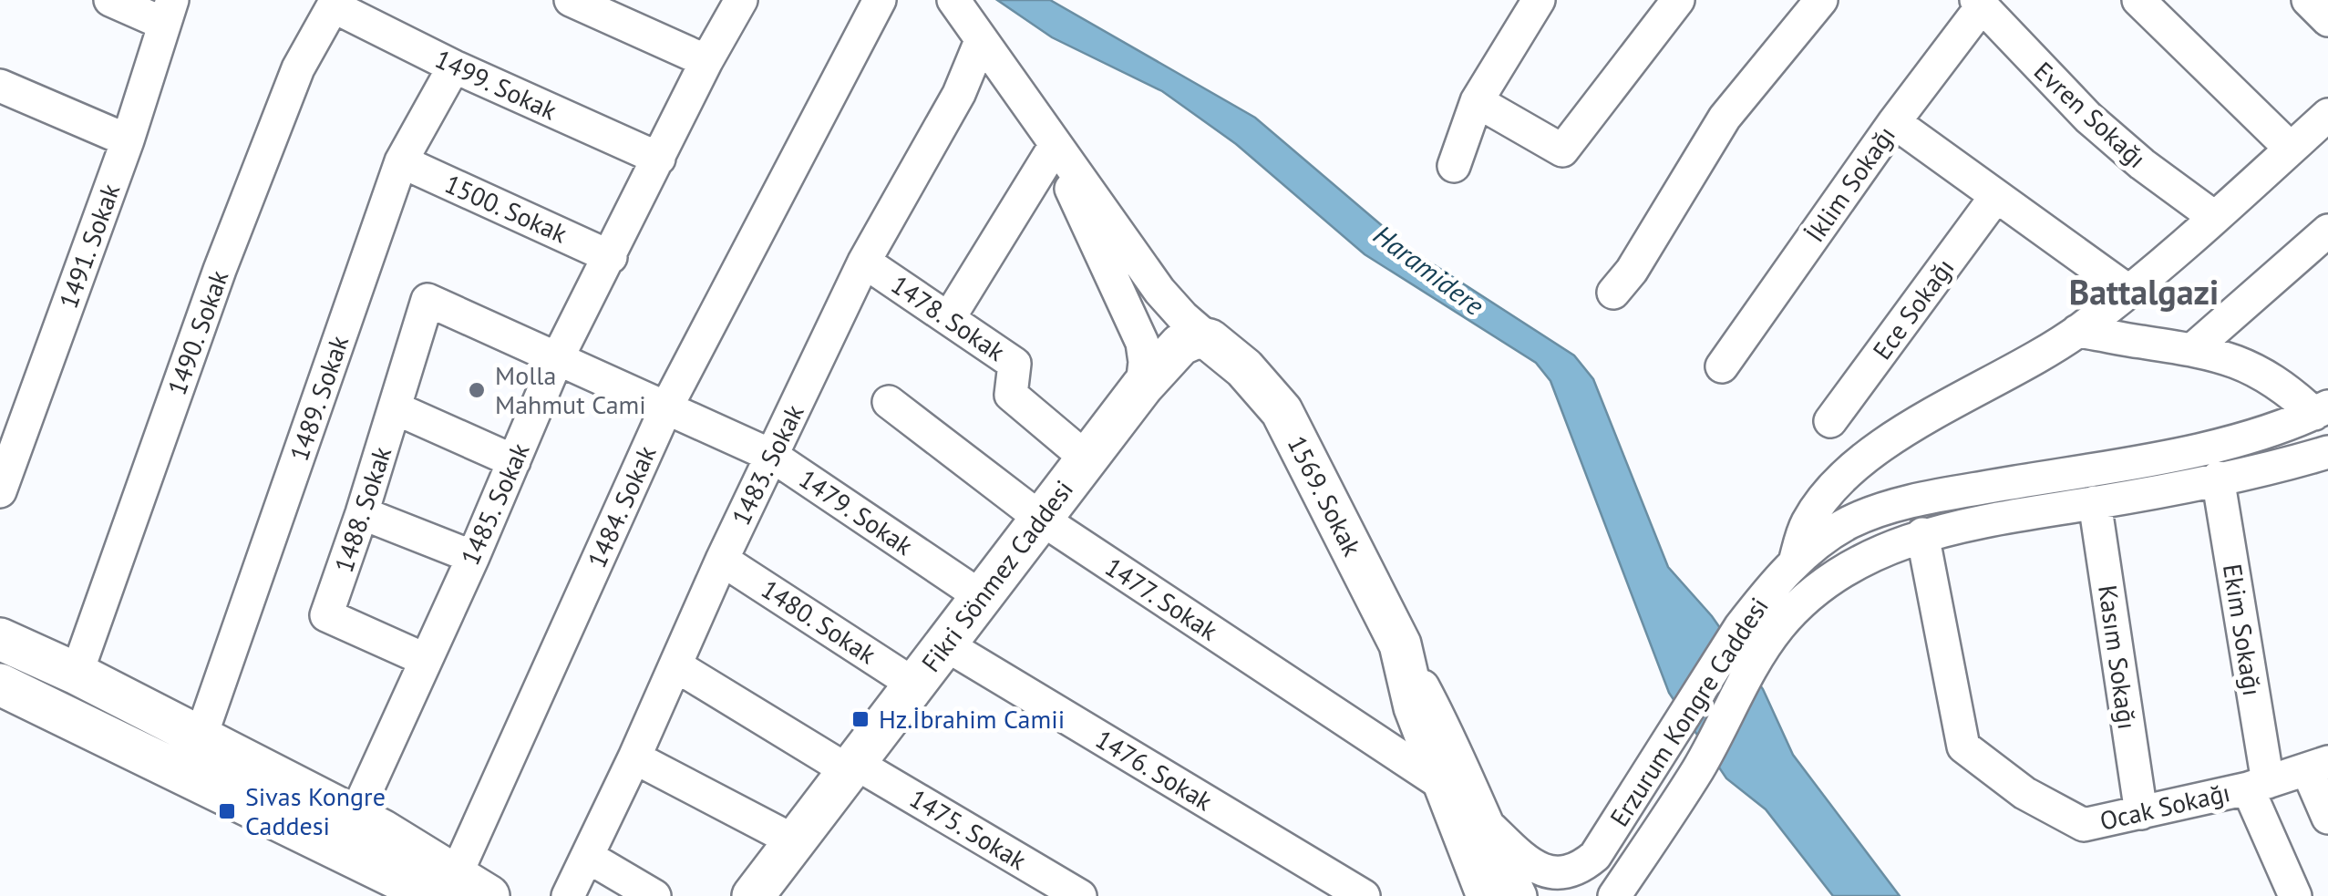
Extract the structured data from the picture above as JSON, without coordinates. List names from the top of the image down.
{
  "streets": {
    "main road": ["1569. Sokak", "Fikri Sönmez Caddesi"],
    "street": [
      "1499. Sokak",
      "Evren Sokağı",
      "İklim Sokağı",
      "1500. Sokak",
      "1491. Sokak",
      "Ece Sokağı",
      "1478. Sokak",
      "1490. Sokak",
      "1489. Sokak",
      "1483. Sokak",
      "1485. Sokak",
      "1484. Sokak",
      "1488. Sokak",
      "1479. Sokak",
      "1477. Sokak",
      "1480. Sokak",
      "Ekim Sokağı",
      "Kasım Sokağı",
      "Erzurum Kongre Caddesi",
      "1476. Sokak",
      "Ocak Sokağı",
      "1475. Sokak"
    ]
  },
  "crossings": [
    ["1499. Sokak", "1490. Sokak"],
    ["1499. Sokak", "1489. Sokak"],
    ["1499. Sokak", "1485. Sokak"],
    ["Evren Sokağı", "İklim Sokağı"],
    ["1500. Sokak", "1489. Sokak"],
    ["1500. Sokak", "1485. Sokak"],
    ["1478. Sokak", "1483. Sokak"],
    ["1478. Sokak", "Fikri Sönmez Caddesi"],
    ["1483. Sokak", "1569. Sokak"],
    ["1483. Sokak", "1479. Sokak"],
    ["1483. Sokak", "1480. Sokak"],
    ["1483. Sokak", "1475. Sokak"],
    ["1569. Sokak", "Fikri Sönmez Caddesi"],
    ["1569. Sokak", "Erzurum Kongre Caddesi"],
    ["1485. Sokak", "1488. Sokak"],
    ["1485. Sokak", "1479. Sokak"],
    ["1484. Sokak", "1479. Sokak"],
    ["1488. Sokak", "1479. Sokak"],
    ["1479. Sokak", "Fikri Sönmez Caddesi"],
    ["Fikri Sönmez Caddesi", "1477. Sokak"],
    ["Fikri Sönmez Caddesi", "1480. Sokak"],
    ["Fikri Sönmez Caddesi", "1476. Sokak"],
    ["Fikri Sönmez Caddesi", "1475. Sokak"],
    ["Ekim Sokağı", "Erzurum Kongre Caddesi"],
    ["Ekim Sokağı", "Ocak Sokağı"],
    ["Kasım Sokağı", "Erzurum Kongre Caddesi"],
    ["Kasım Sokağı", "Ocak Sokağı"],
    ["Erzurum Kongre Caddesi", "Ocak Sokağı"]
  ],
  "districts": ["Battalgazi"],
  "water": ["Haramidere"],
  "places": {
    "other": ["Molla Mahmut Cami"],
    "transit": ["Hz.İbrahim Camii", "Sivas Kongre Caddesi"]
  }
}
